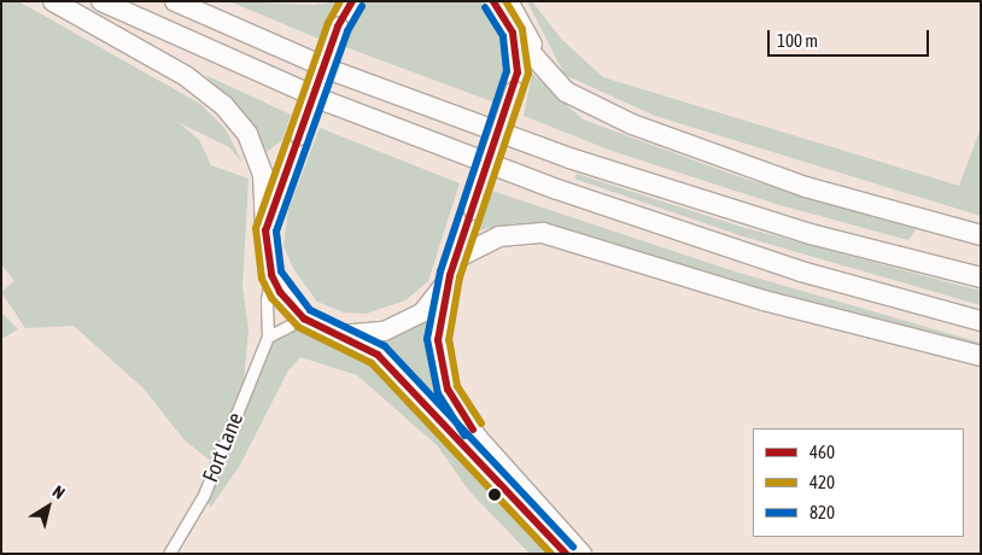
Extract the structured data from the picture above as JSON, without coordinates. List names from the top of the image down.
{
  "streets": {
    "street": ["Fort Lane"]
  },
  "lines": ["transit line 460", "transit line 420", "transit line 820"],
  "legend": ["460", "420", "820"],
  "scale_bar": "100 m",
  "north": "top right"
}
